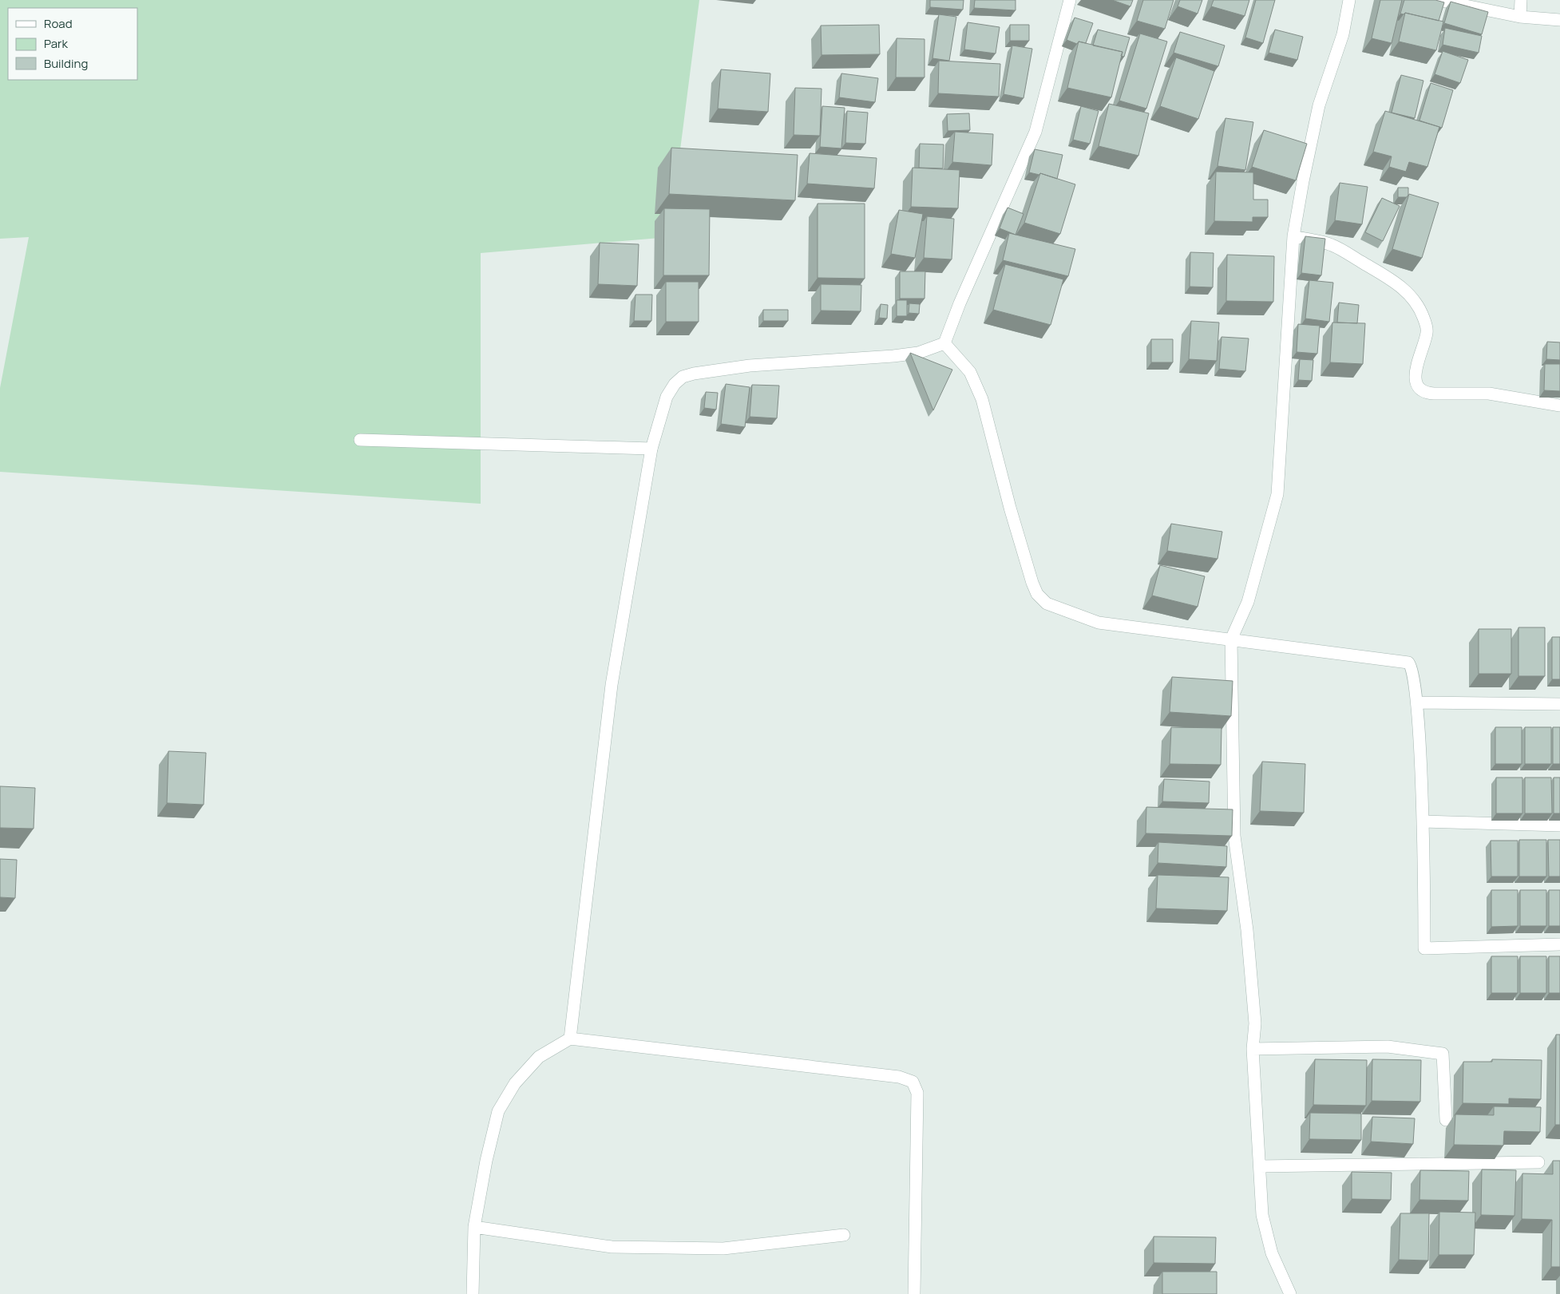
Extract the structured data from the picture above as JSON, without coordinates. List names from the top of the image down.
{
  "legend": ["Road", "Park", "Building"]
}
